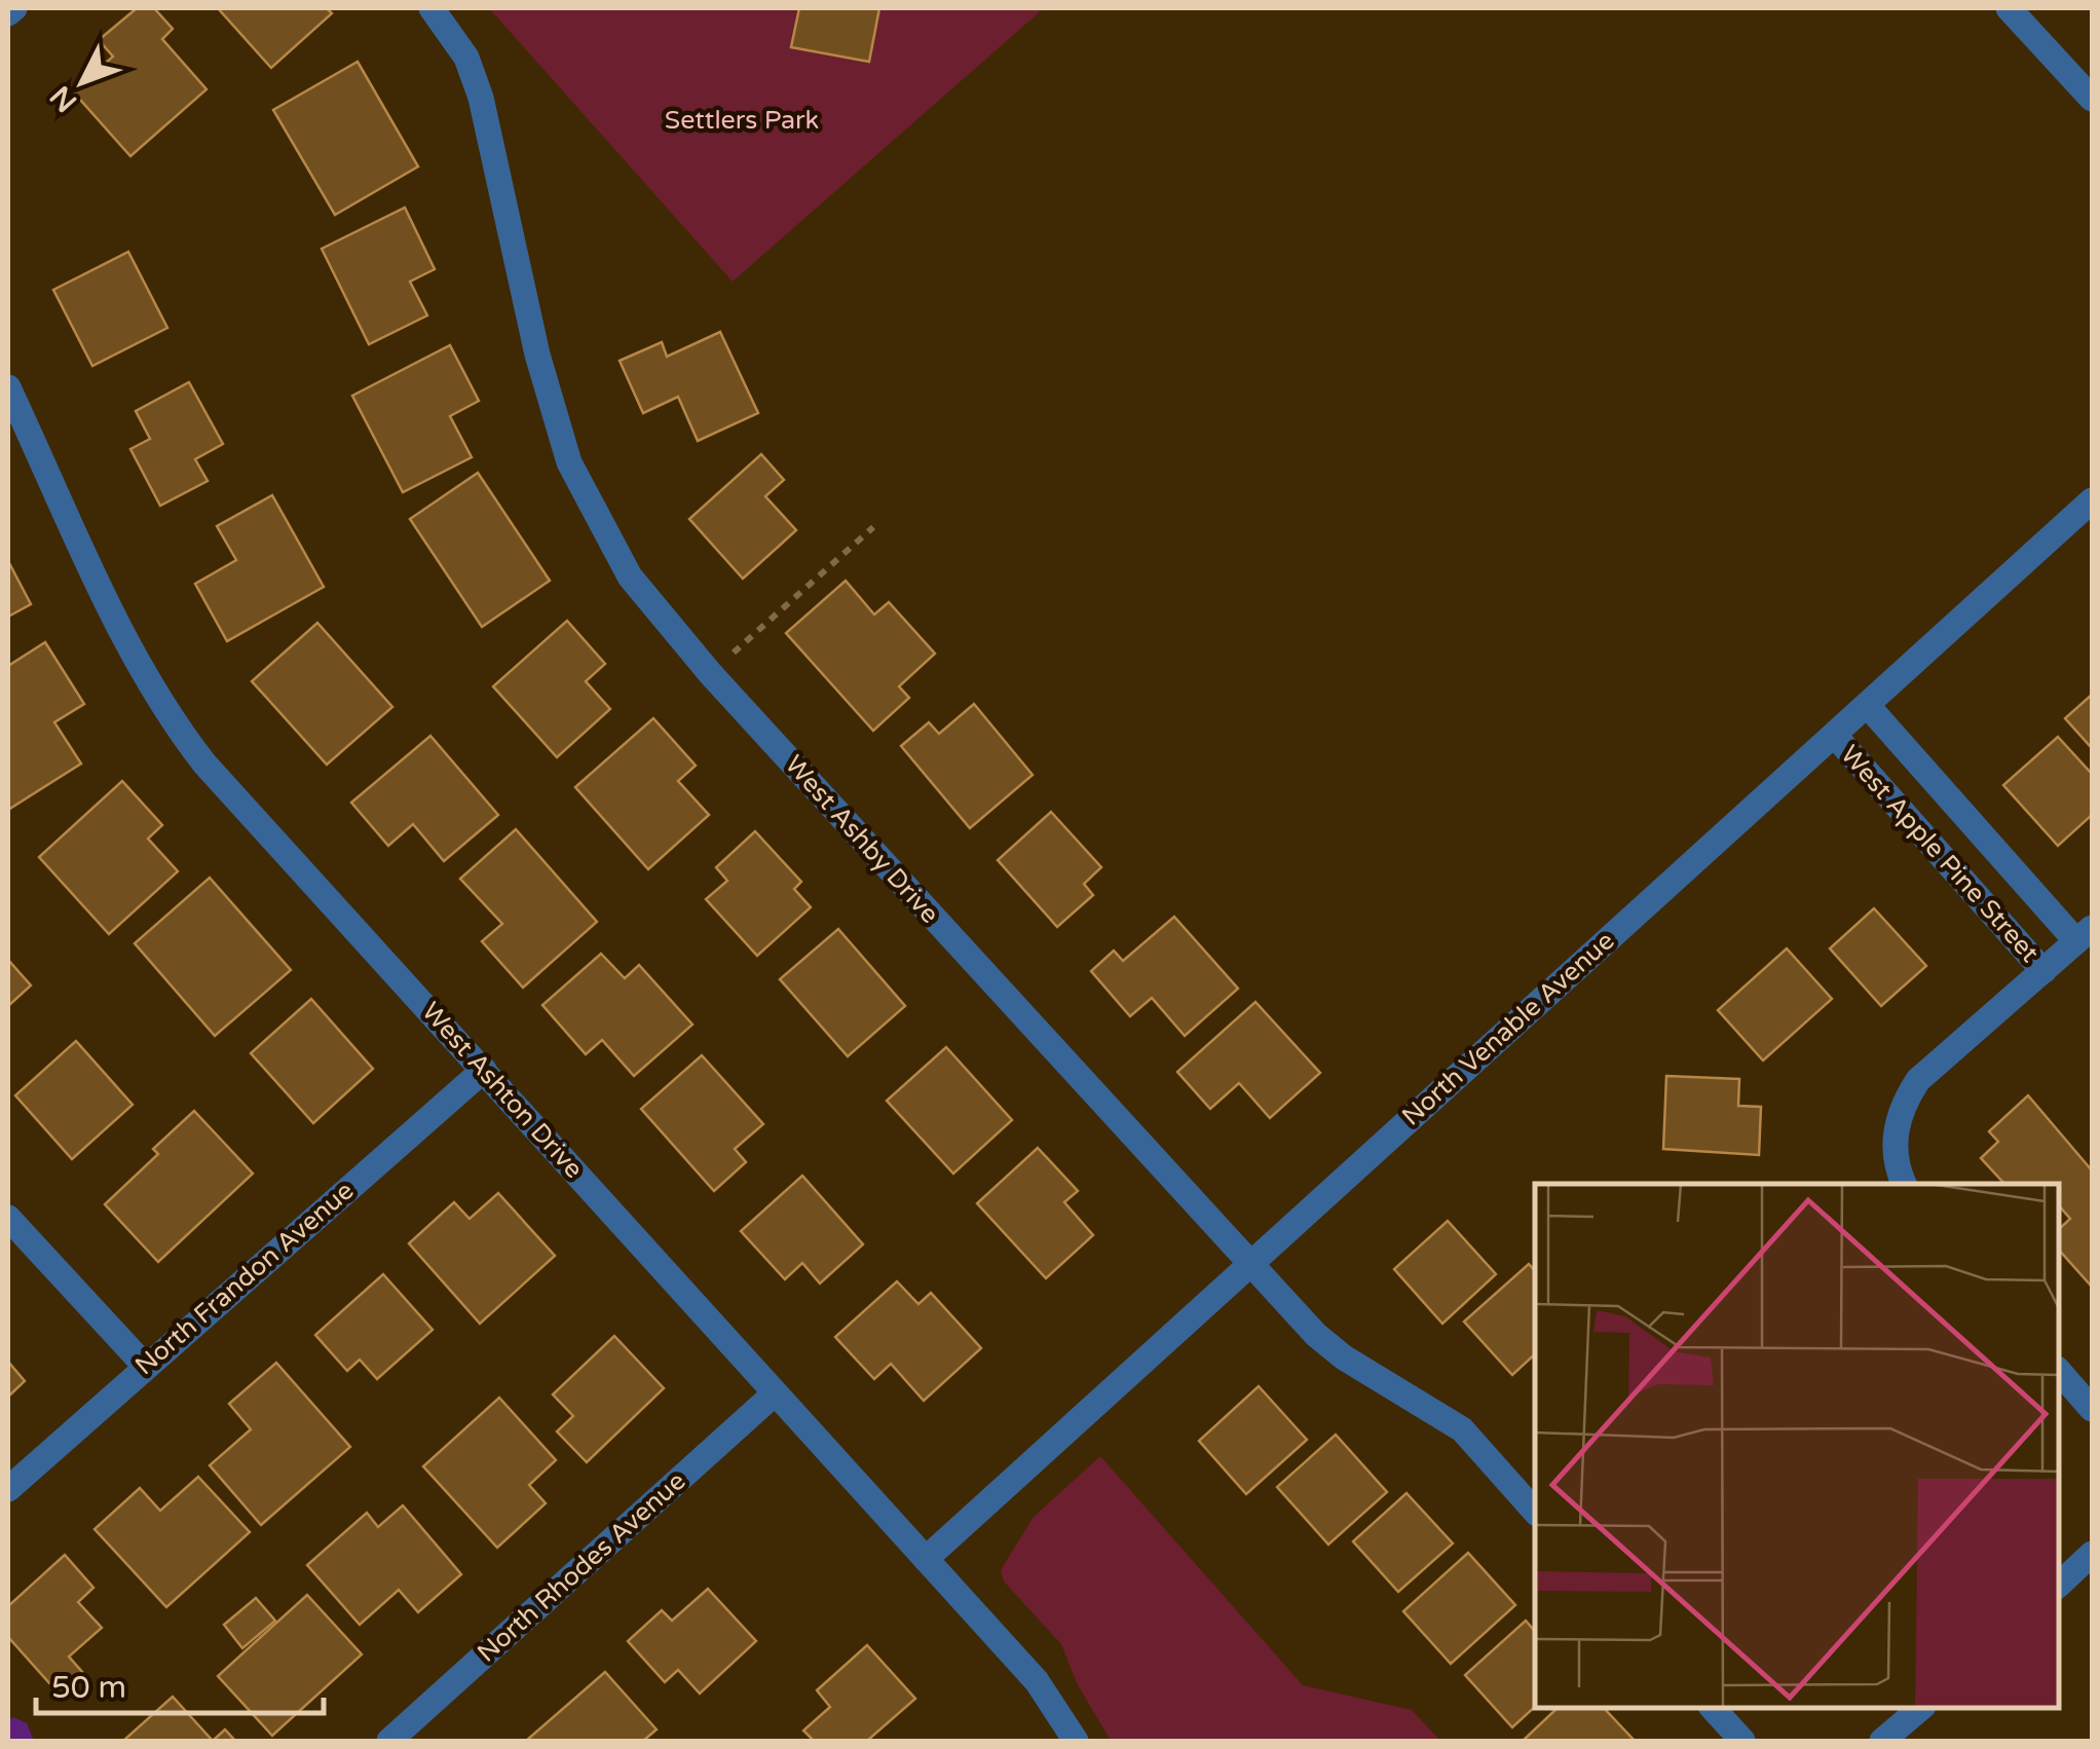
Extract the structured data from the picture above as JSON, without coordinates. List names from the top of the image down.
{
  "streets": {
    "street": [
      "West Ashby Drive",
      "West Apple Pine Street",
      "North Venable Avenue",
      "West Ashton Drive",
      "North Frandon Avenue",
      "North Rhodes Avenue"
    ]
  },
  "crossings": [
    ["West Ashby Drive", "North Venable Avenue"],
    ["West Apple Pine Street", "North Venable Avenue"],
    ["North Venable Avenue", "West Ashton Drive"],
    ["West Ashton Drive", "North Frandon Avenue"],
    ["West Ashton Drive", "North Rhodes Avenue"]
  ],
  "parks": ["Settlers Park"],
  "scale_bar": "50 m",
  "north": "bottom left"
}
